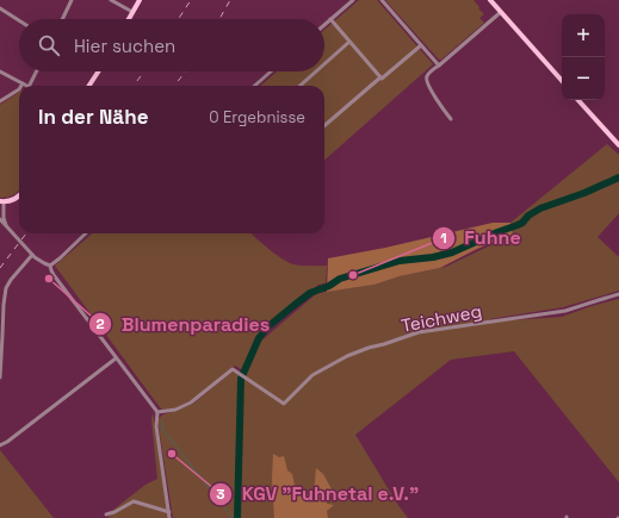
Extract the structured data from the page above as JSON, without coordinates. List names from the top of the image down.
{
  "streets": {
    "street": ["Teichweg"]
  },
  "places": ["Fuhne", "Blumenparadies", "KGV \"Fuhnetal e.V.\""],
  "page": {
    "map_buttons": ["+", "−"],
    "search": "Hier suchen",
    "heading": ["In der Nähe", "0 Ergebnisse"]
  }
}
